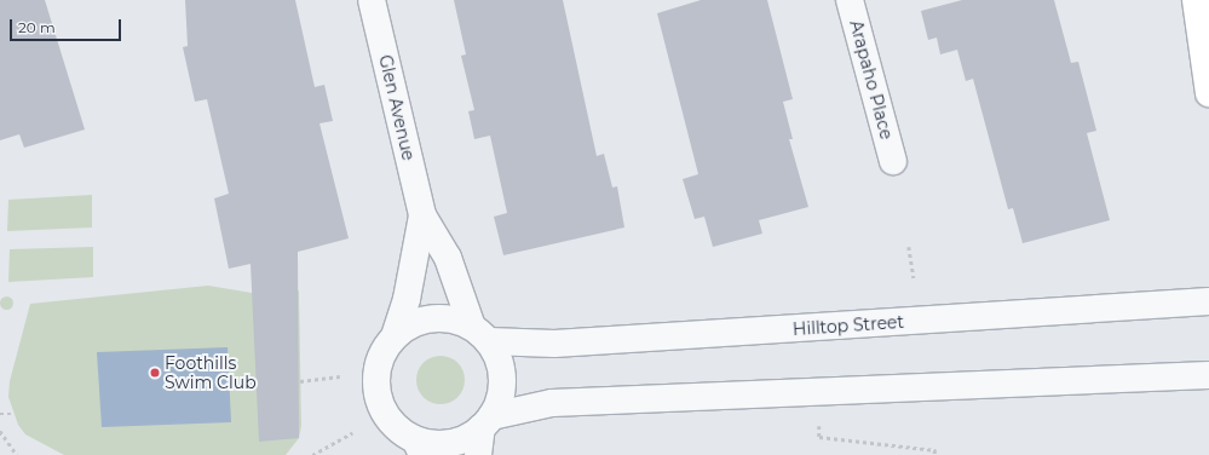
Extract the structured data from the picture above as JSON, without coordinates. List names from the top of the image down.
{
  "streets": {
    "street": ["Arapaho Place", "Glen Avenue", "Hilltop Street"]
  },
  "crossings": [
    ["Glen Avenue", "Hilltop Street"]
  ],
  "places": ["Foothills Swim Club"],
  "scale_bar": "20 m"
}
